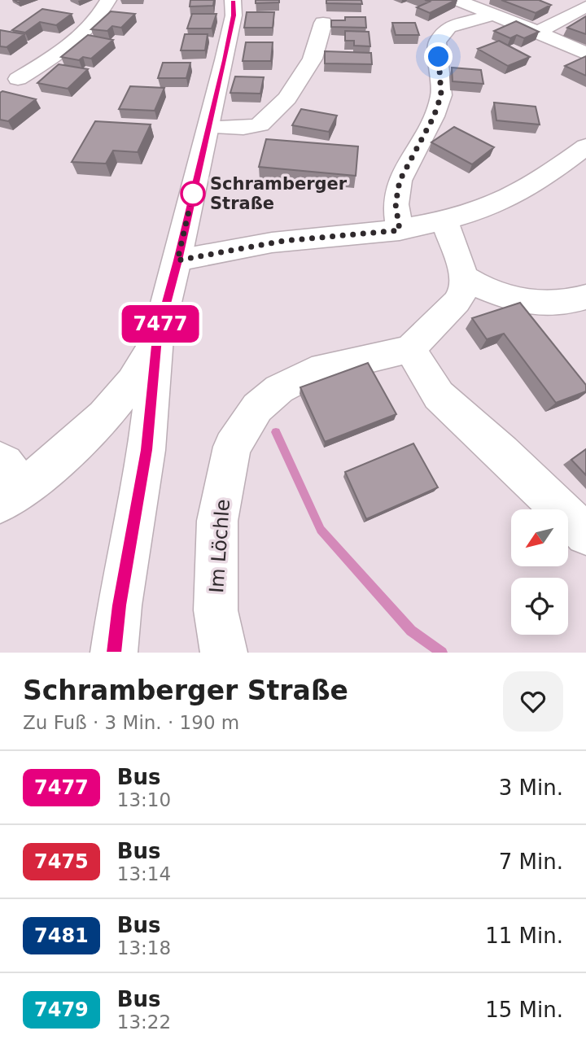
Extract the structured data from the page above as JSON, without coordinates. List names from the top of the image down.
{
  "streets": {
    "street": ["Im Löchle"]
  },
  "places": ["Schramberger Straße"],
  "lines": ["bus line 7477"],
  "north": "bottom left",
  "page": {
    "on_map": "7477",
    "heading": ["Schramberger Straße", "Zu Fuß · 3 Min. · 190 m"],
    "list": [
      {
        "mark": "7477",
        "name": "Bus",
        "note": "13:10",
        "value": "3 Min."
      },
      {
        "mark": "7475",
        "name": "Bus",
        "note": "13:14",
        "value": "7 Min."
      },
      {
        "mark": "7481",
        "name": "Bus",
        "note": "13:18",
        "value": "11 Min."
      },
      {
        "mark": "7479",
        "name": "Bus",
        "note": "13:22",
        "value": "15 Min."
      }
    ]
  }
}
